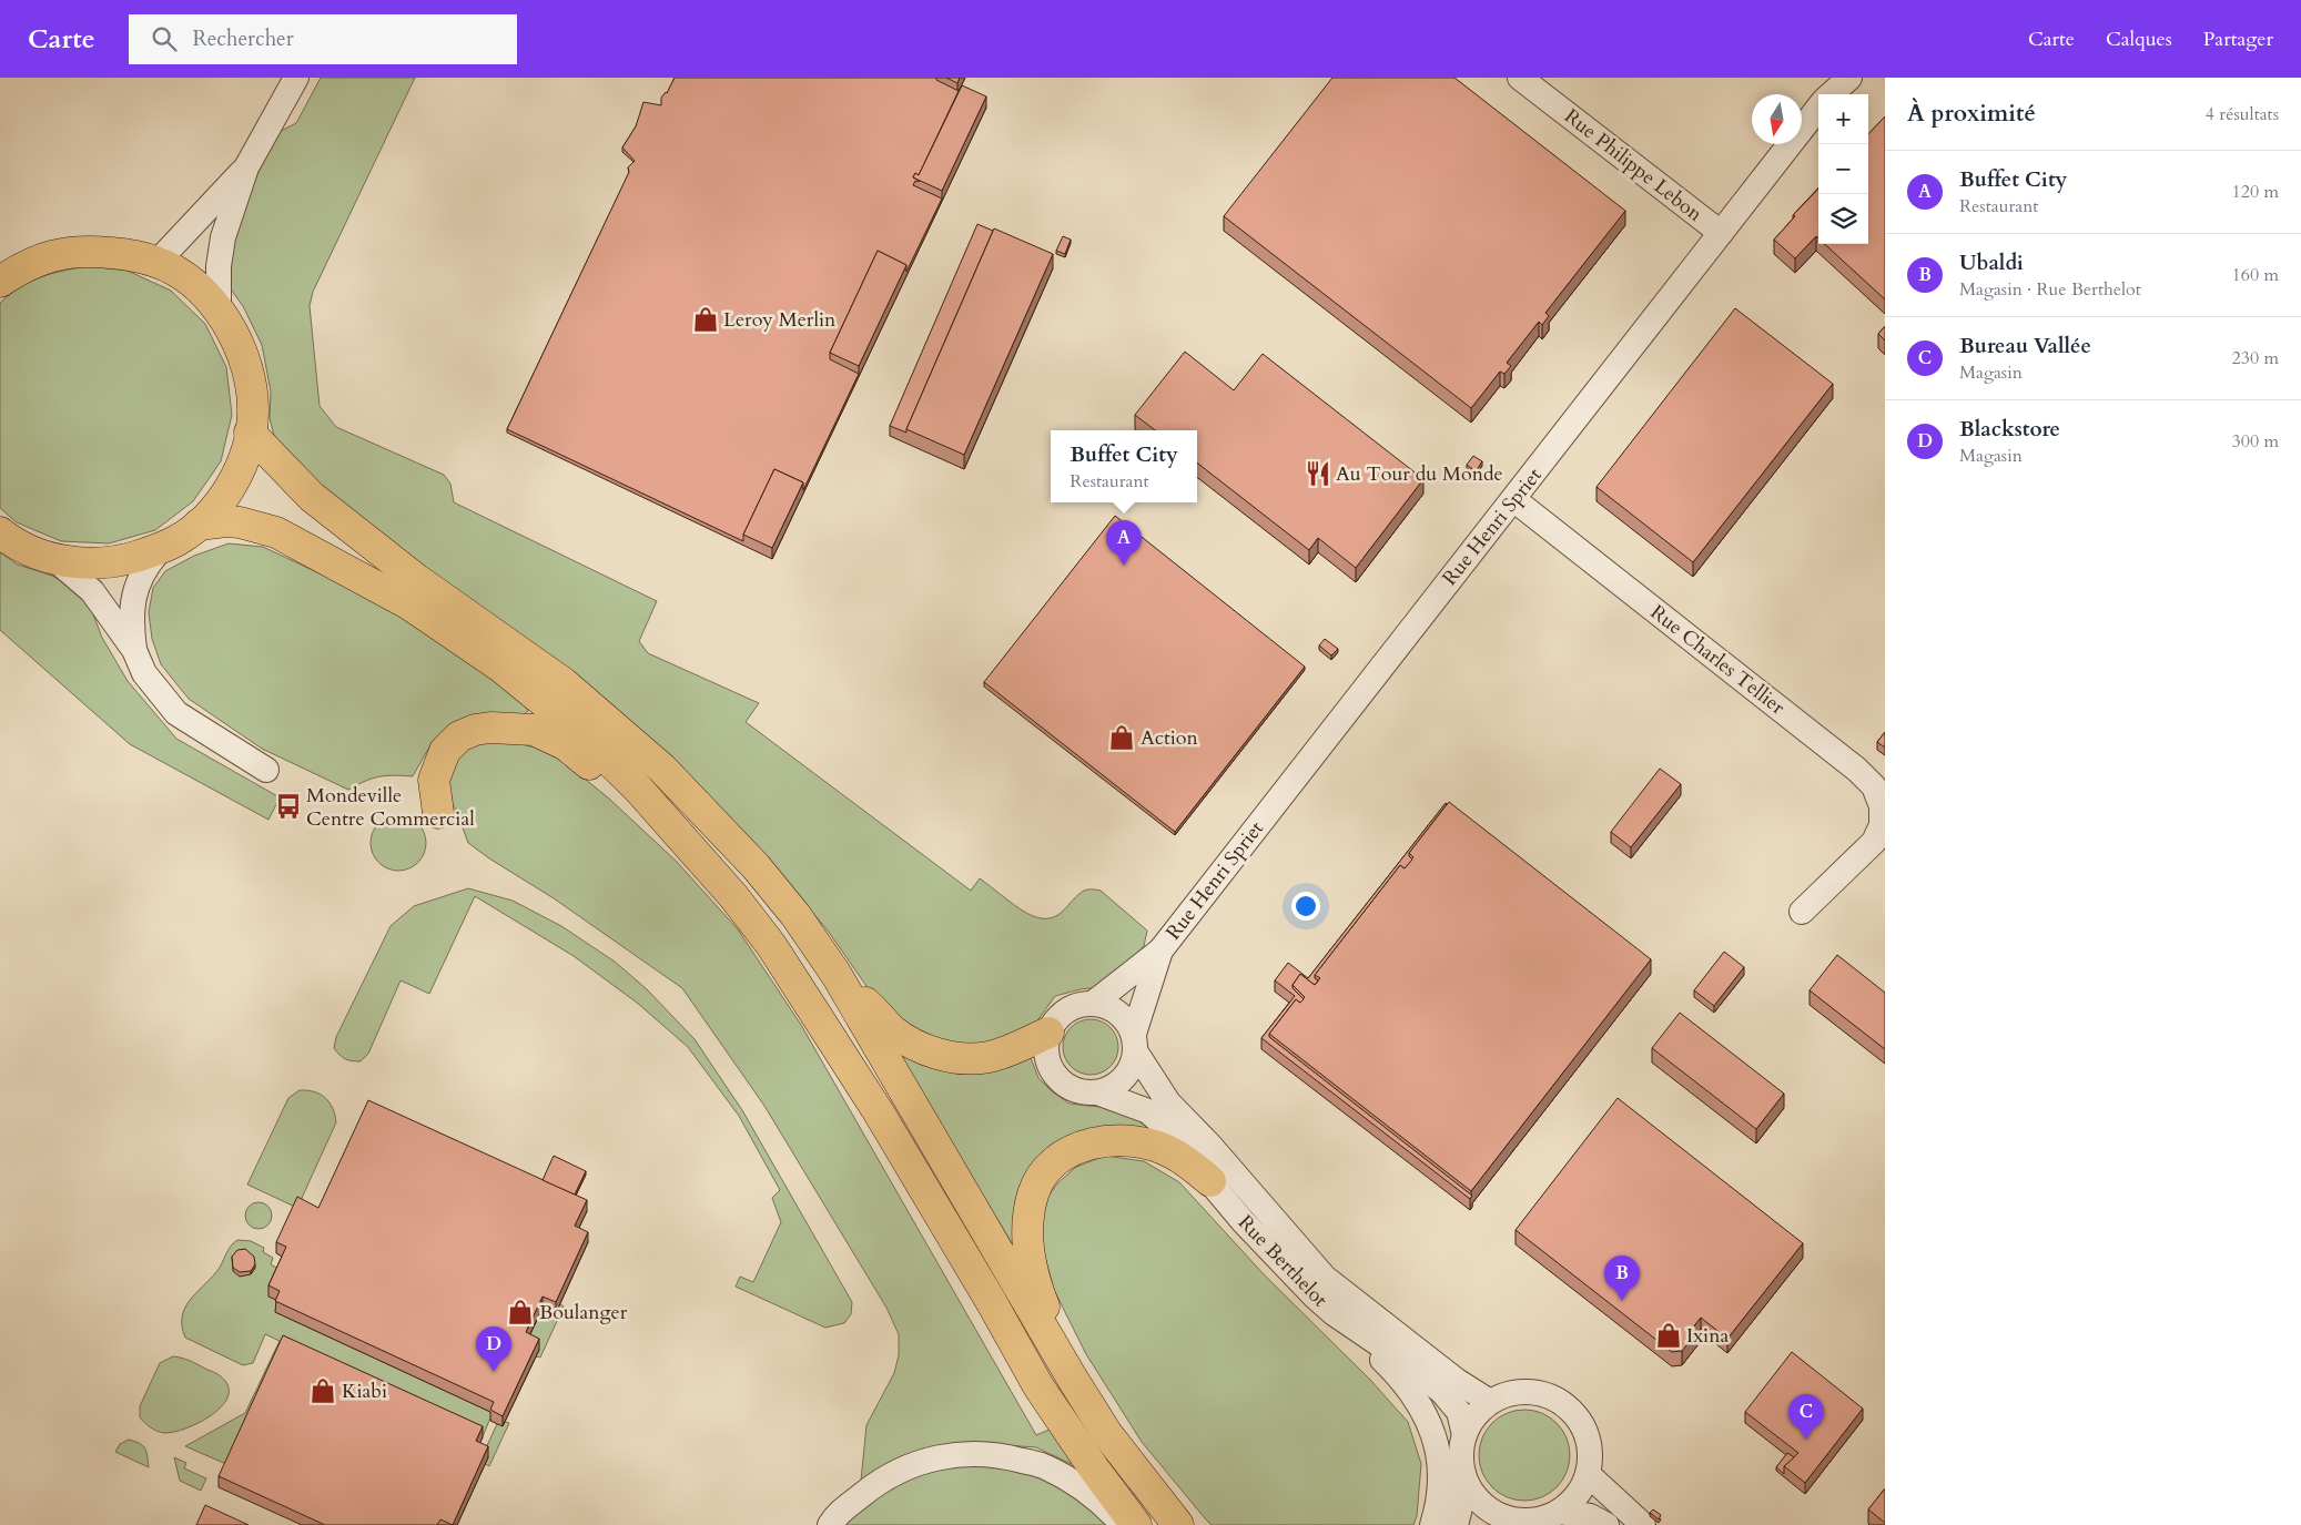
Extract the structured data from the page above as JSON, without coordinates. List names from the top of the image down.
{
  "streets": {
    "street": [
      "Rue Philippe Lebon",
      "Rue Henri Spriet",
      "Rue Charles Tellier",
      "Rue Berthelot"
    ]
  },
  "crossings": [
    ["Rue Philippe Lebon", "Rue Henri Spriet"],
    ["Rue Henri Spriet", "Rue Charles Tellier"]
  ],
  "places": {
    "shop": [
      "Leroy Merlin",
      "Action",
      "Boulanger",
      "Ixina",
      "Kiabi"
    ],
    "restaurant": ["Au Tour du Monde"],
    "bus stop": ["Mondeville Centre Commercial"]
  },
  "north": "bottom",
  "page": {
    "header": "Carte",
    "search": "Rechercher",
    "nav": ["Carte", "Calques", "Partager"],
    "heading": ["À proximité", "4 résultats"],
    "map_buttons": ["+", "−"],
    "list": [
      {
        "mark": "A",
        "name": "Buffet City",
        "note": "Restaurant",
        "value": "120 m"
      },
      {
        "mark": "B",
        "name": "Ubaldi",
        "note": "Magasin · Rue Berthelot",
        "value": "160 m"
      },
      {
        "mark": "C",
        "name": "Bureau Vallée",
        "note": "Magasin",
        "value": "230 m"
      },
      {
        "mark": "D",
        "name": "Blackstore",
        "note": "Magasin",
        "value": "300 m"
      }
    ],
    "popup": ["Buffet City", "Restaurant"],
    "pins": [
      "A",
      "B",
      "D",
      "C"
    ]
  }
}
